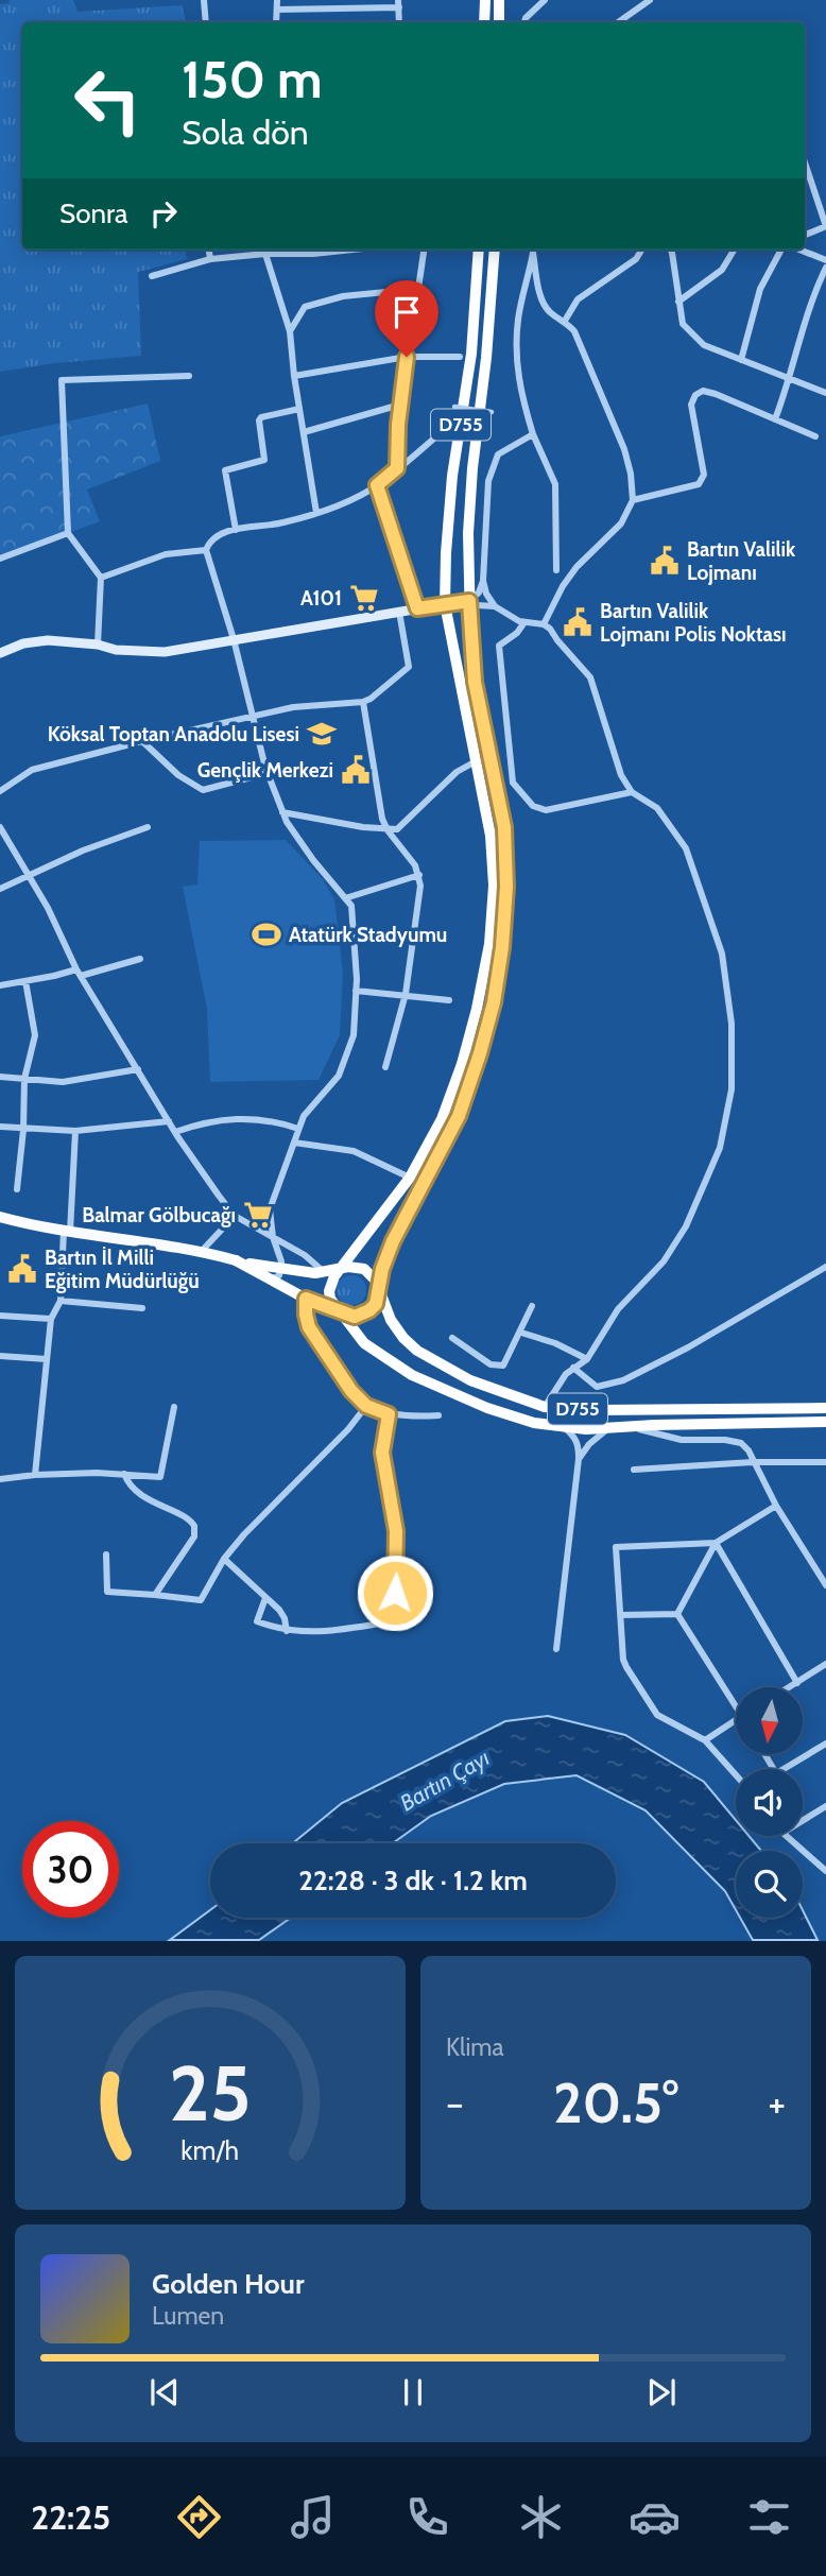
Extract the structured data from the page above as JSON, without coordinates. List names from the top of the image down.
{
  "streets": {
    "highway": ["D755"]
  },
  "water": ["Bartın Çayı"],
  "places": {
    "public building": [
      "Bartın Valilik Lojmanı",
      "Bartın Valilik Lojmanı Polis Noktası",
      "Gençlik Merkezi",
      "Bartın İl Milli Eğitim Müdürlüğü"
    ],
    "supermarket": ["A101", "Balmar Gölbucağı"],
    "school or university": ["Köksal Toptan Anadolu Lisesi"],
    "sports": ["Atatürk Stadyumu"]
  },
  "north": "bottom",
  "page": {
    "turn": ["150 m", "Sola dön"],
    "then": "Sonra",
    "limit": "30",
    "trip": "22:28 · 3 dk · 1.2 km",
    "tile": "Klima",
    "heat": ["−", "20.5°", "+"],
    "song": ["Golden Hour", "Lumen"],
    "tabs": "22:25",
    "gauge": ["25", "km/h"]
  }
}
